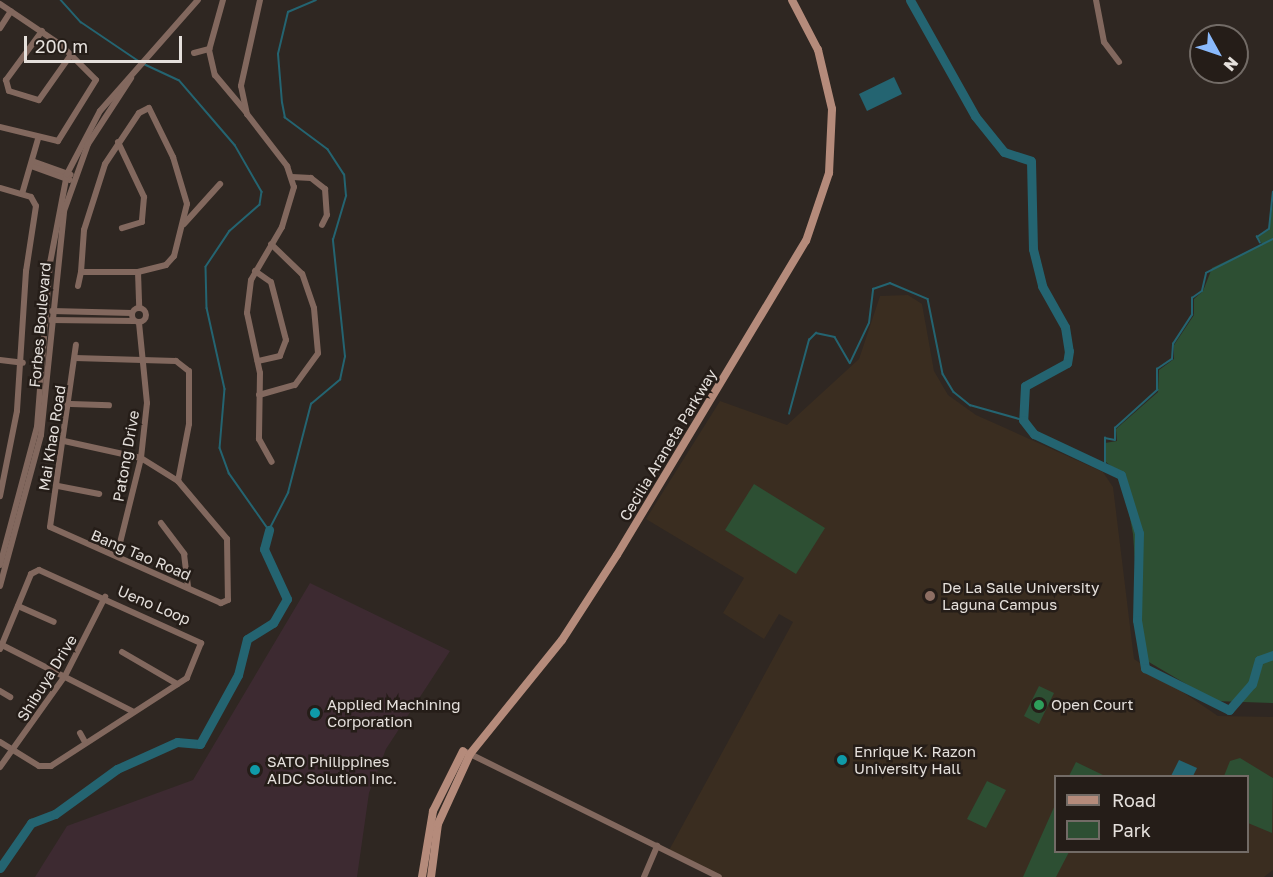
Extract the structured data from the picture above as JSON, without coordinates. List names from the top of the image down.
{
  "streets": {
    "street": [
      "Forbes Boulevard",
      "Mai Khao Road",
      "Cecilia Araneta Parkway",
      "Patong Drive",
      "Bang Tao Road",
      "Ueno Loop",
      "Shibuya Drive"
    ]
  },
  "crossings": [
    ["Mai Khao Road", "Bang Tao Road"],
    ["Patong Drive", "Bang Tao Road"],
    ["Ueno Loop", "Shibuya Drive"]
  ],
  "places": [
    "De La Salle University Laguna Campus",
    "Open Court",
    "Applied Machining Corporation",
    "Enrique K. Razon University Hall",
    "SATO Philippines AIDC Solution Inc."
  ],
  "legend": ["Road", "Park"],
  "scale_bar": "200 m",
  "north": "bottom right"
}
